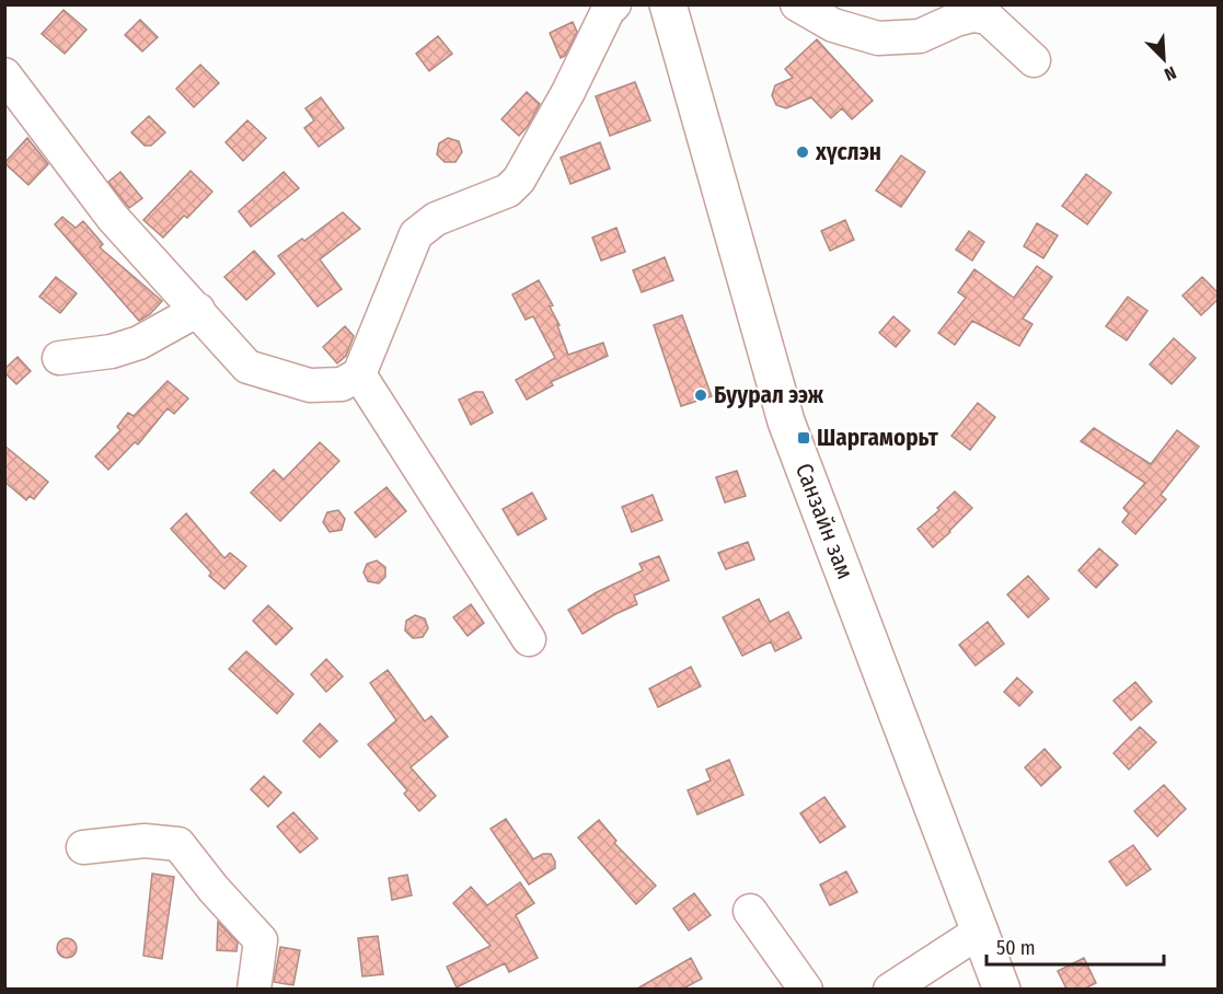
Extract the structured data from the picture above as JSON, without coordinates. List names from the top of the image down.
{
  "streets": {
    "main road": ["Санзайн зам"]
  },
  "places": {
    "other": ["хүслэн", "Буурал ээж"],
    "transit": ["Шаргаморьт"]
  },
  "scale_bar": "50 m",
  "north": "bottom right"
}
